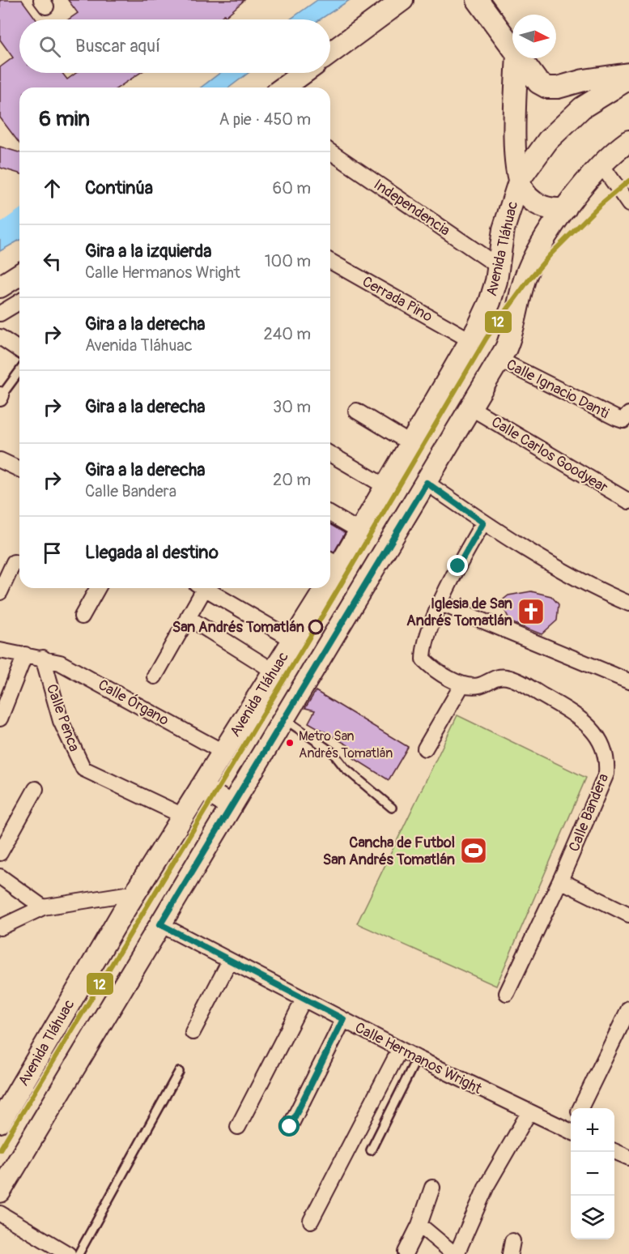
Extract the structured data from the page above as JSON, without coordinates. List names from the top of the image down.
{
  "streets": {
    "main road": ["Avenida Tláhuac"],
    "street": [
      "Independencia",
      "Cerrada Pino",
      "Calle Ignacio Danti",
      "Calle Carlos Goodyear",
      "Calle Órgano",
      "Calle Penca",
      "Calle Bandera",
      "Calle Hermanos Wright"
    ]
  },
  "crossings": [
    ["Independencia", "Avenida Tláhuac"],
    ["Avenida Tláhuac", "Cerrada Pino"],
    ["Avenida Tláhuac", "Calle Ignacio Danti"],
    ["Avenida Tláhuac", "Calle Carlos Goodyear"],
    ["Avenida Tláhuac", "Calle Órgano"],
    ["Avenida Tláhuac", "Calle Penca"],
    ["Avenida Tláhuac", "Calle Hermanos Wright"],
    ["Calle Órgano", "Calle Penca"]
  ],
  "places": {
    "church": ["Iglesia de San Andrés Tomatlán"],
    "other": ["San Andrés Tomatlán", "Metro San Andrés Tomatlán"],
    "sports": ["Cancha de Futbol San Andrés Tomatlán"]
  },
  "lines": ["transit line 12"],
  "north": "right",
  "page": {
    "search": "Buscar aquí",
    "heading": ["6 min", "A pie · 450 m"],
    "list": [
      ["Continúa", "60 m"],
      ["Gira a la izquierda", "Calle Hermanos Wright", "100 m"],
      ["Gira a la derecha", "Avenida Tláhuac", "240 m"],
      ["Gira a la derecha", "30 m"],
      ["Gira a la derecha", "Calle Bandera", "20 m"],
      "Llegada al destino"
    ],
    "map_buttons": ["+", "−"]
  }
}
